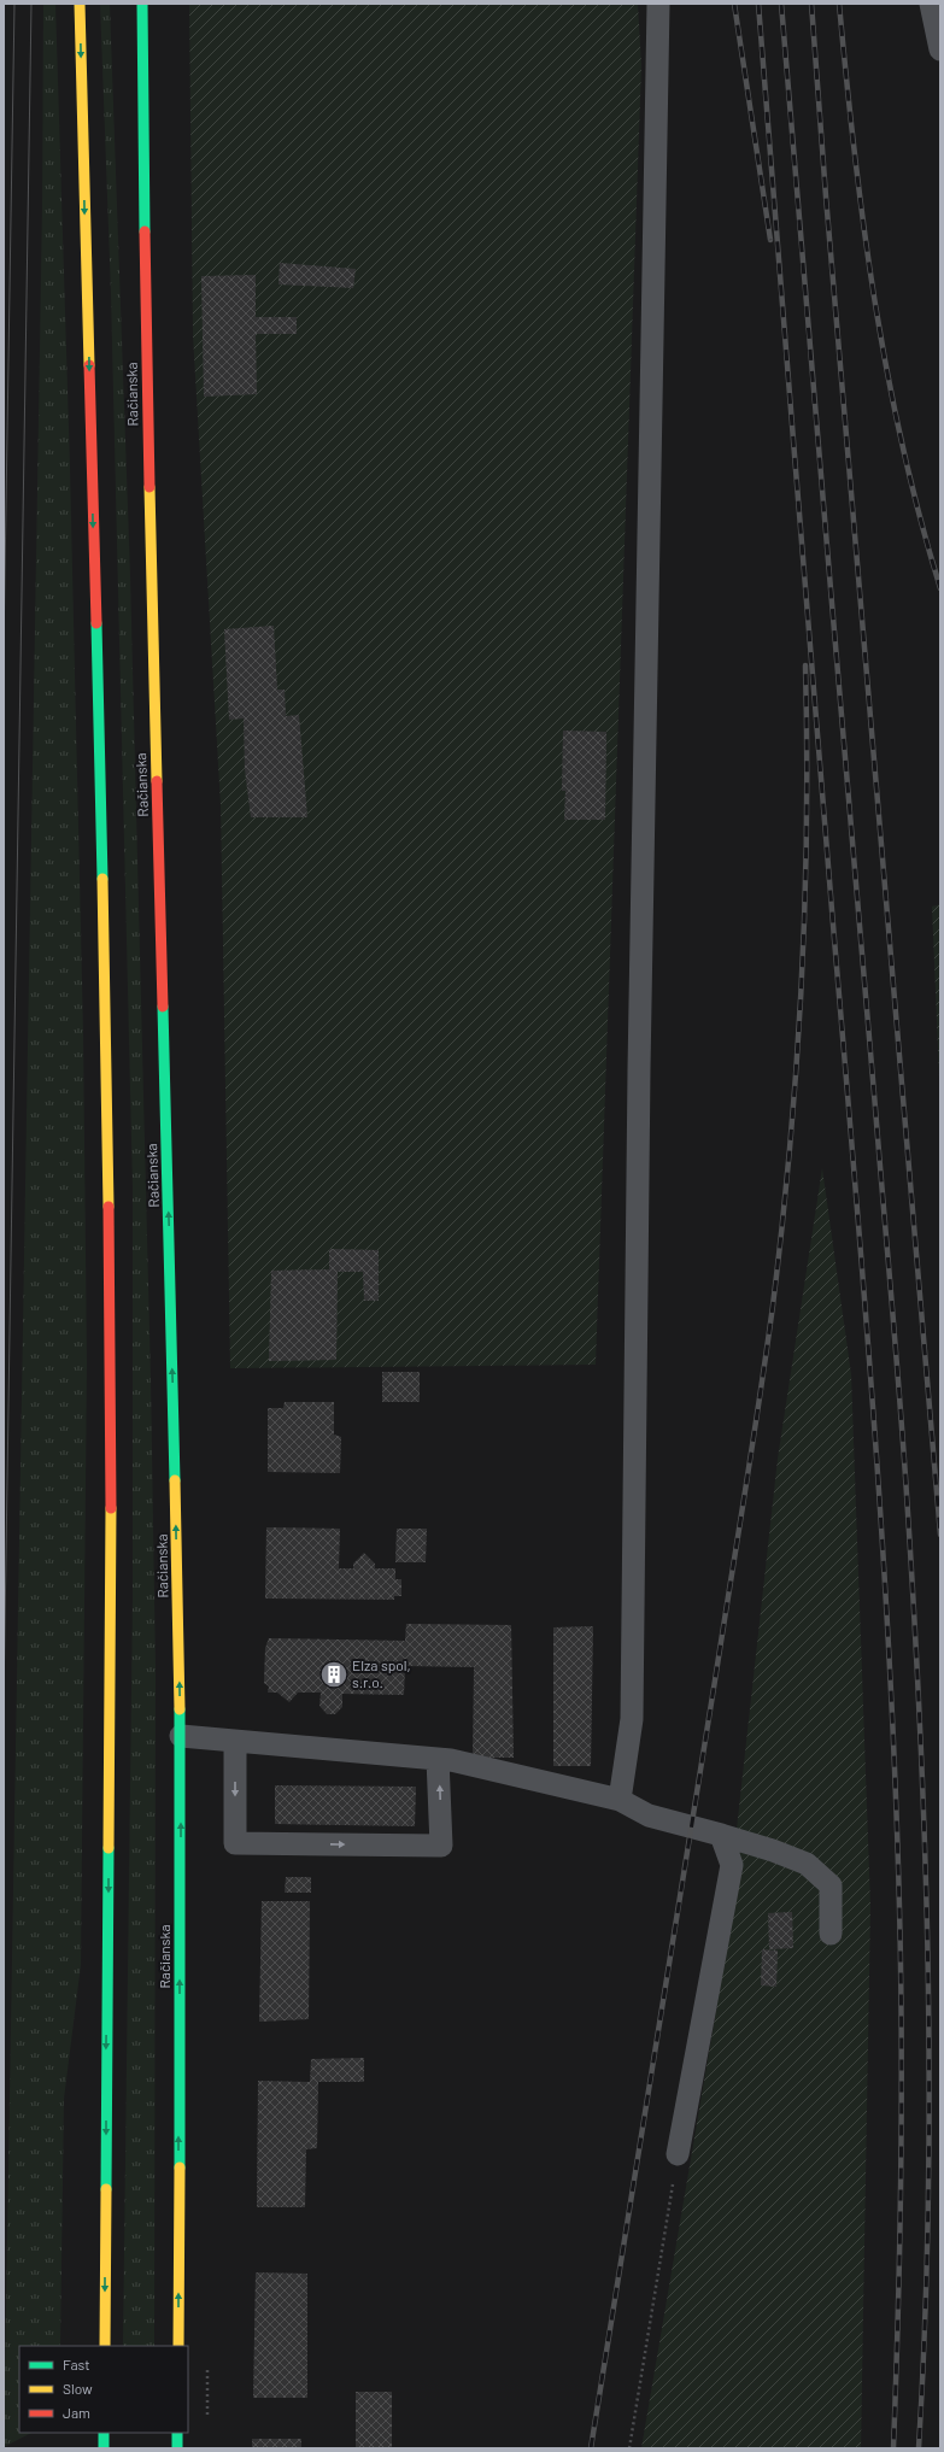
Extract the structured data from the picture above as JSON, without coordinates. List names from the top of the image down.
{
  "streets": {
    "main road": ["Račianska"]
  },
  "places": {
    "building": ["Elza spol, s.r.o."]
  },
  "legend": ["Fast", "Slow", "Jam"]
}
